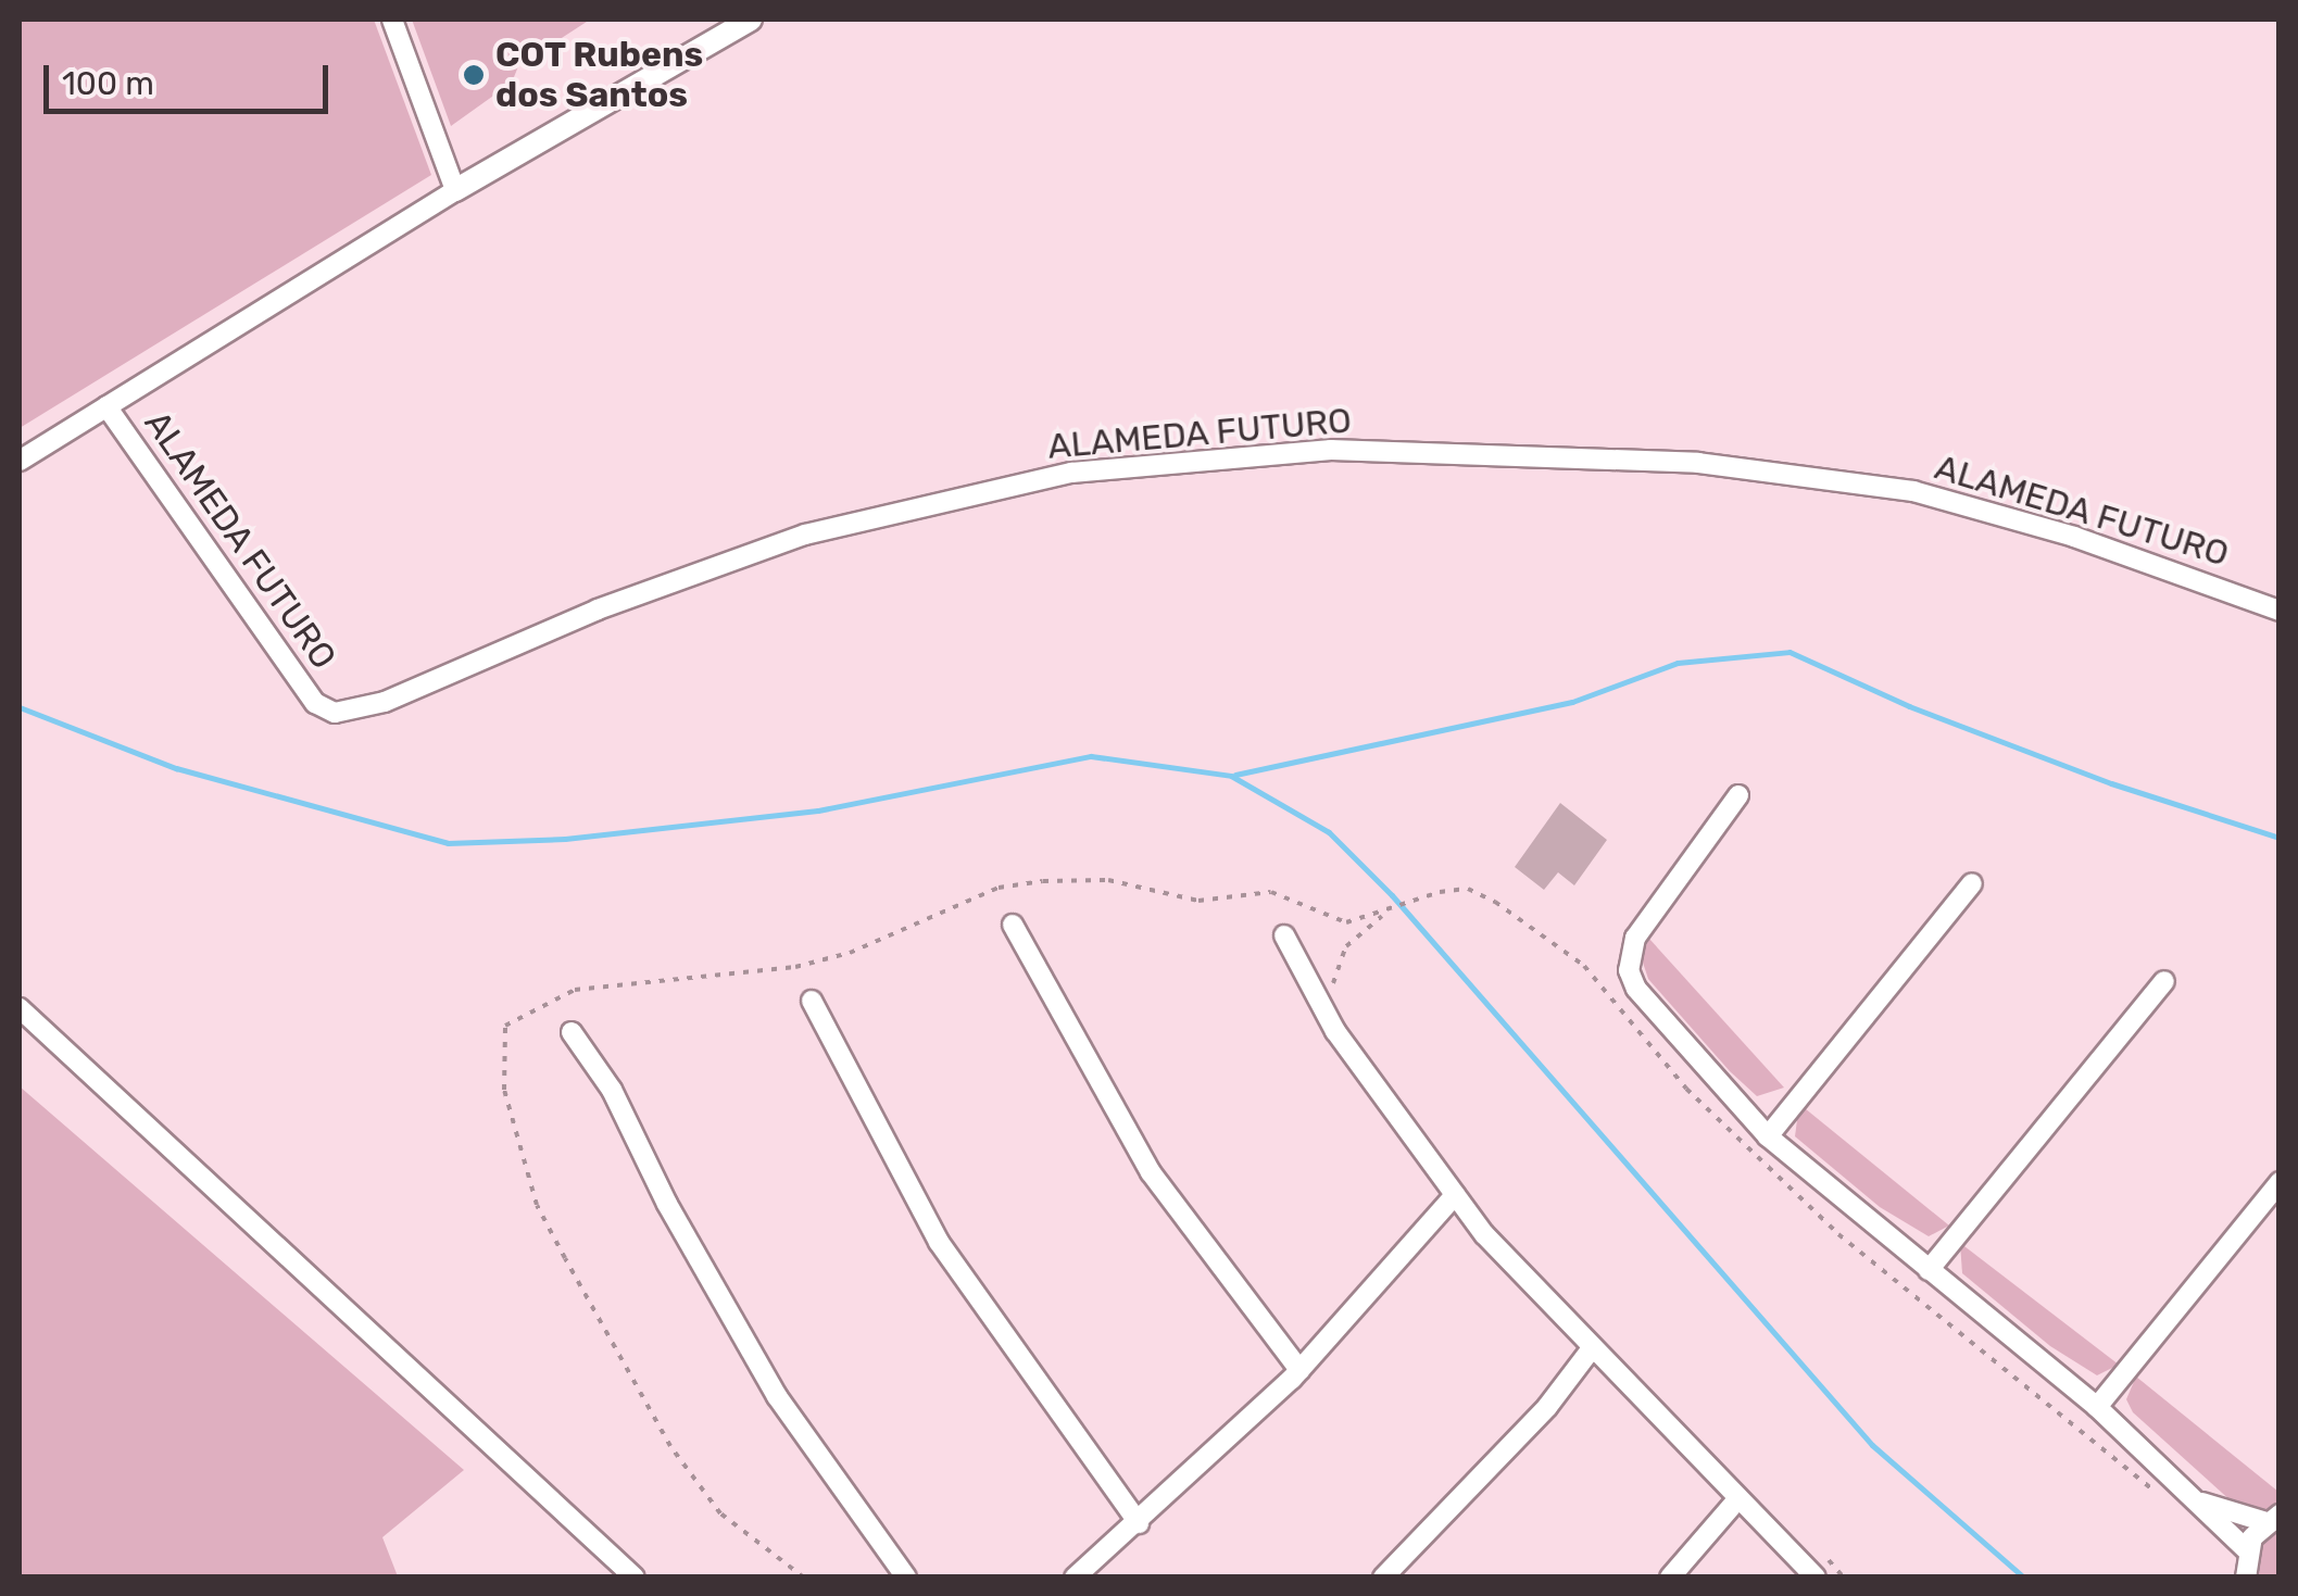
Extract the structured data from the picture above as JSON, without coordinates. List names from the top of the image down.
{
  "streets": {
    "street": ["ALAMEDA FUTURO"]
  },
  "places": ["COT Rubens dos Santos"],
  "scale_bar": "100 m"
}
